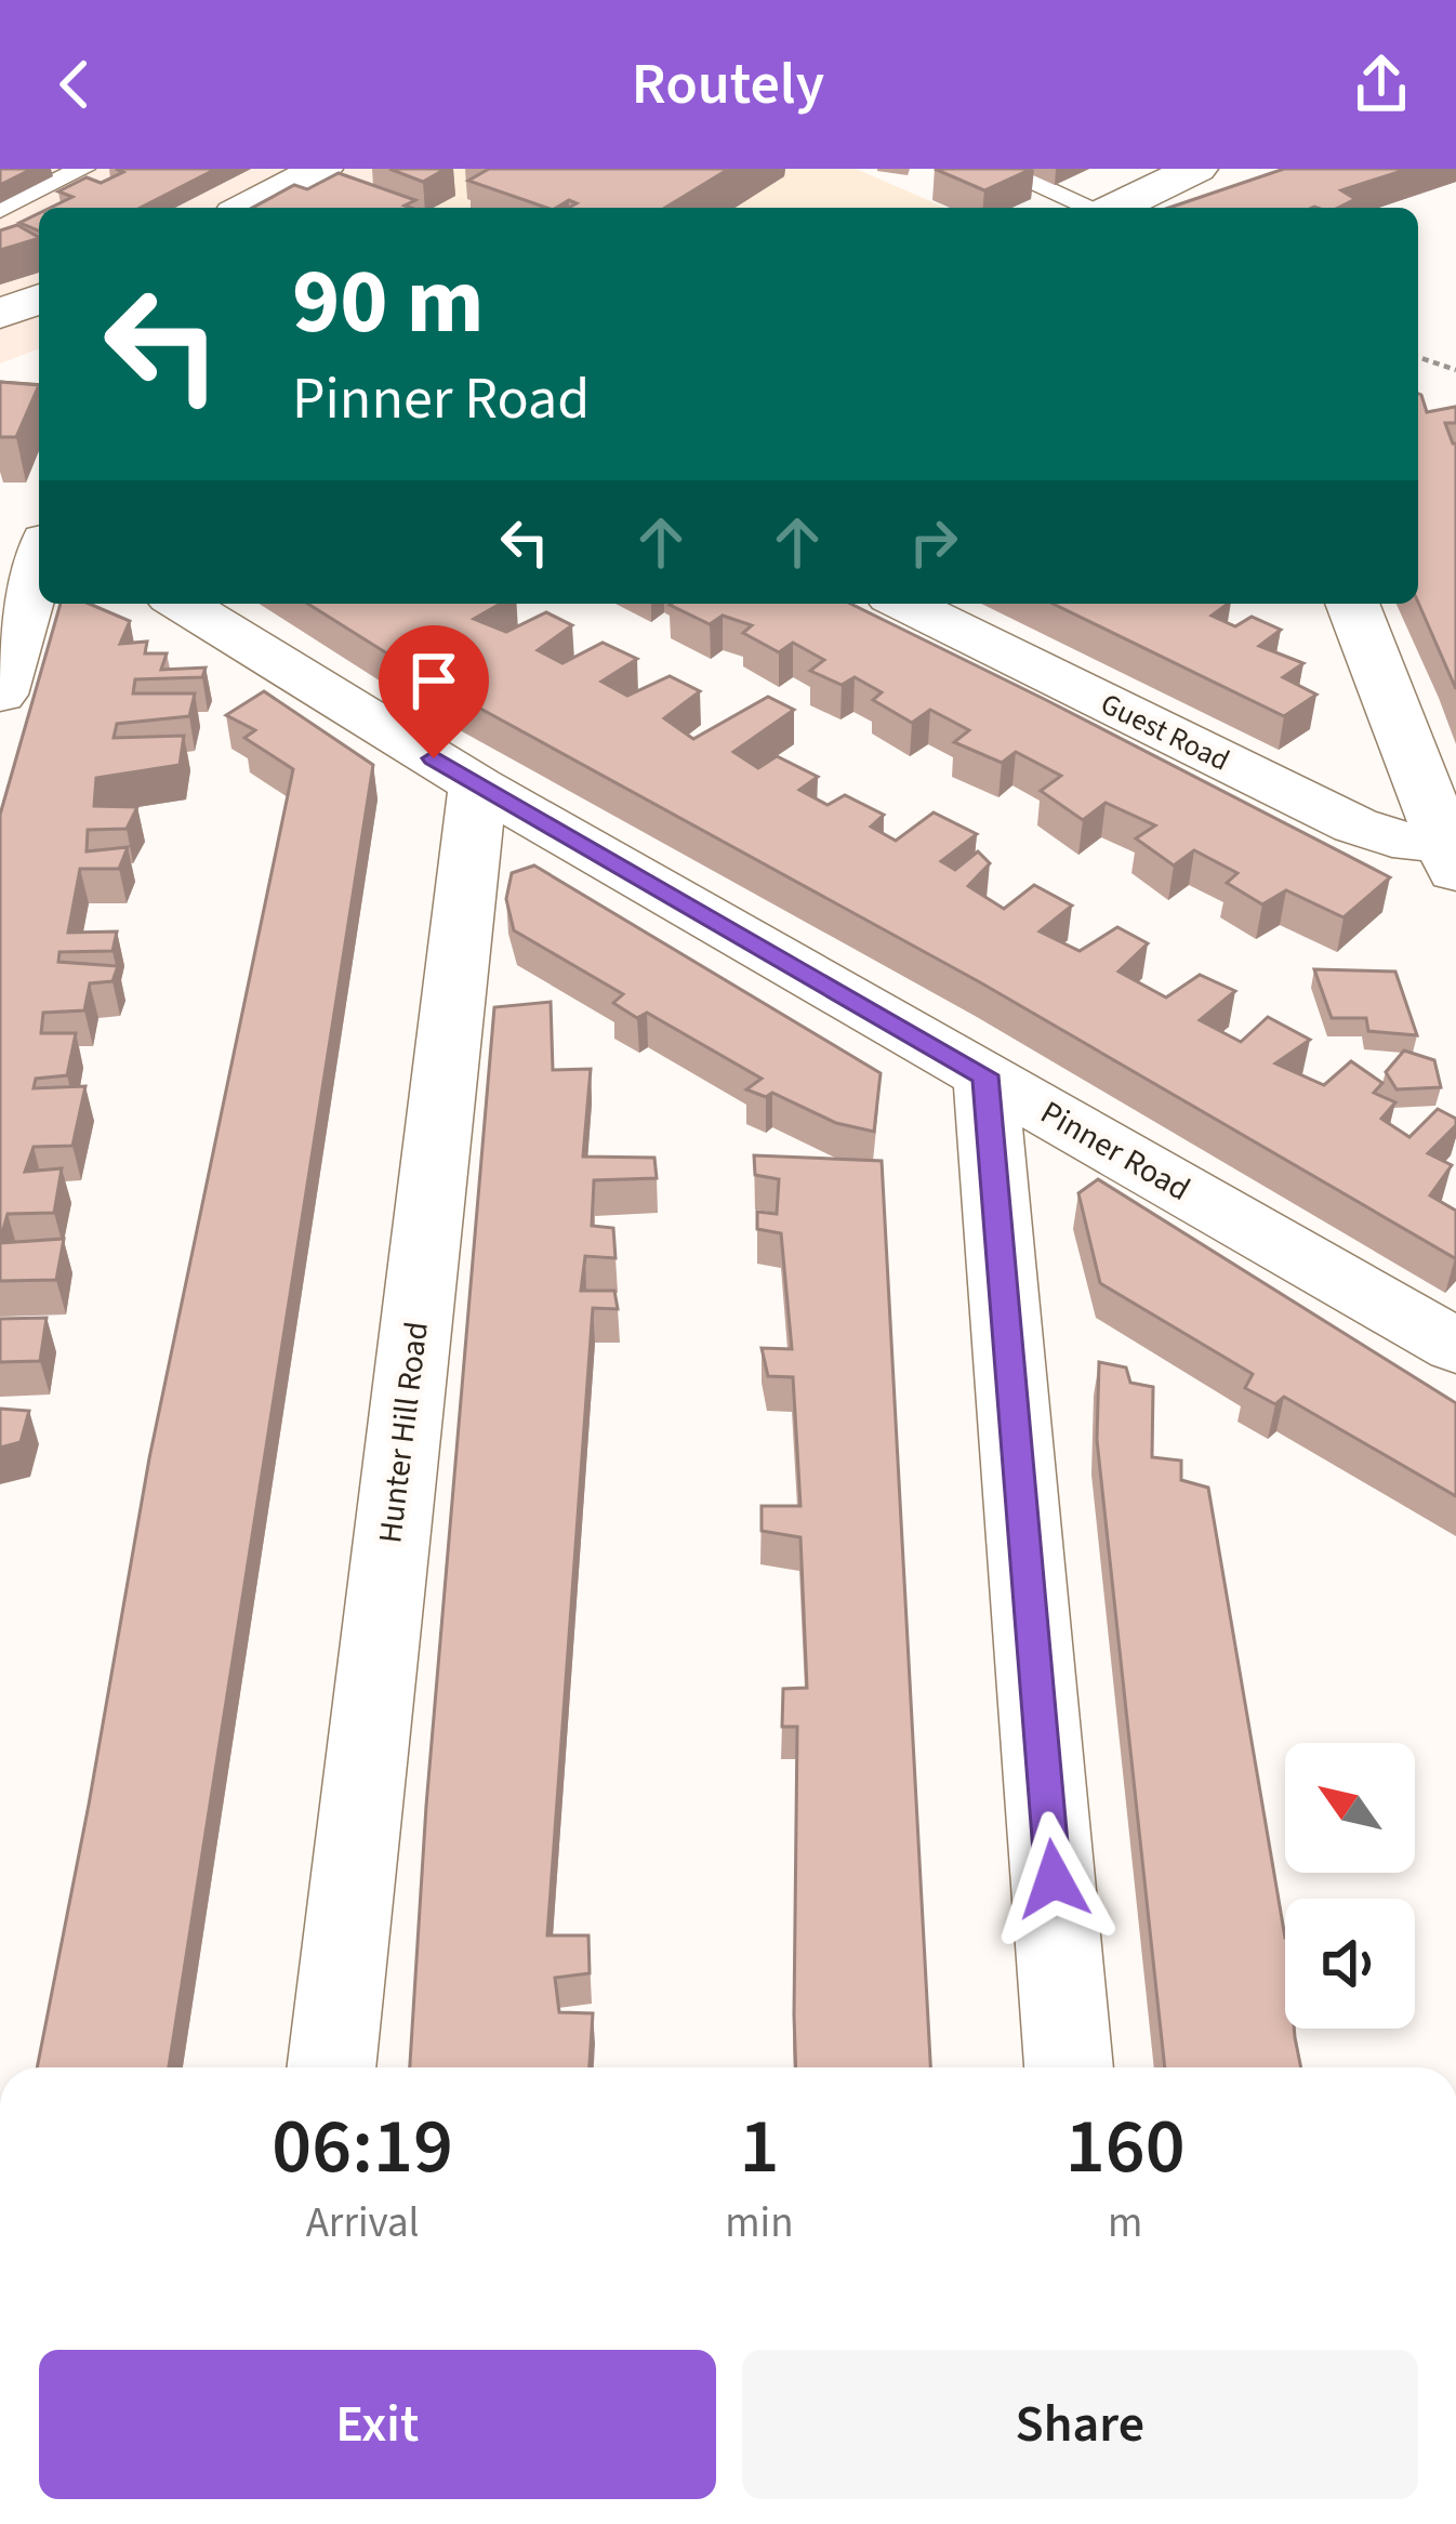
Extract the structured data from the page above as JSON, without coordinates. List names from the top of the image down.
{
  "streets": {
    "street": ["Guest Road", "Pinner Road", "Hunter Hill Road"]
  },
  "crossings": [
    ["Pinner Road", "Hunter Hill Road"]
  ],
  "north": "top left",
  "page": {
    "header": "Routely",
    "turn": ["90 m", "Pinner Road"],
    "eta": [
      "06:19",
      "Arrival",
      "1",
      "min",
      "160",
      "m"
    ],
    "buttons": ["Exit", "Share"]
  }
}
